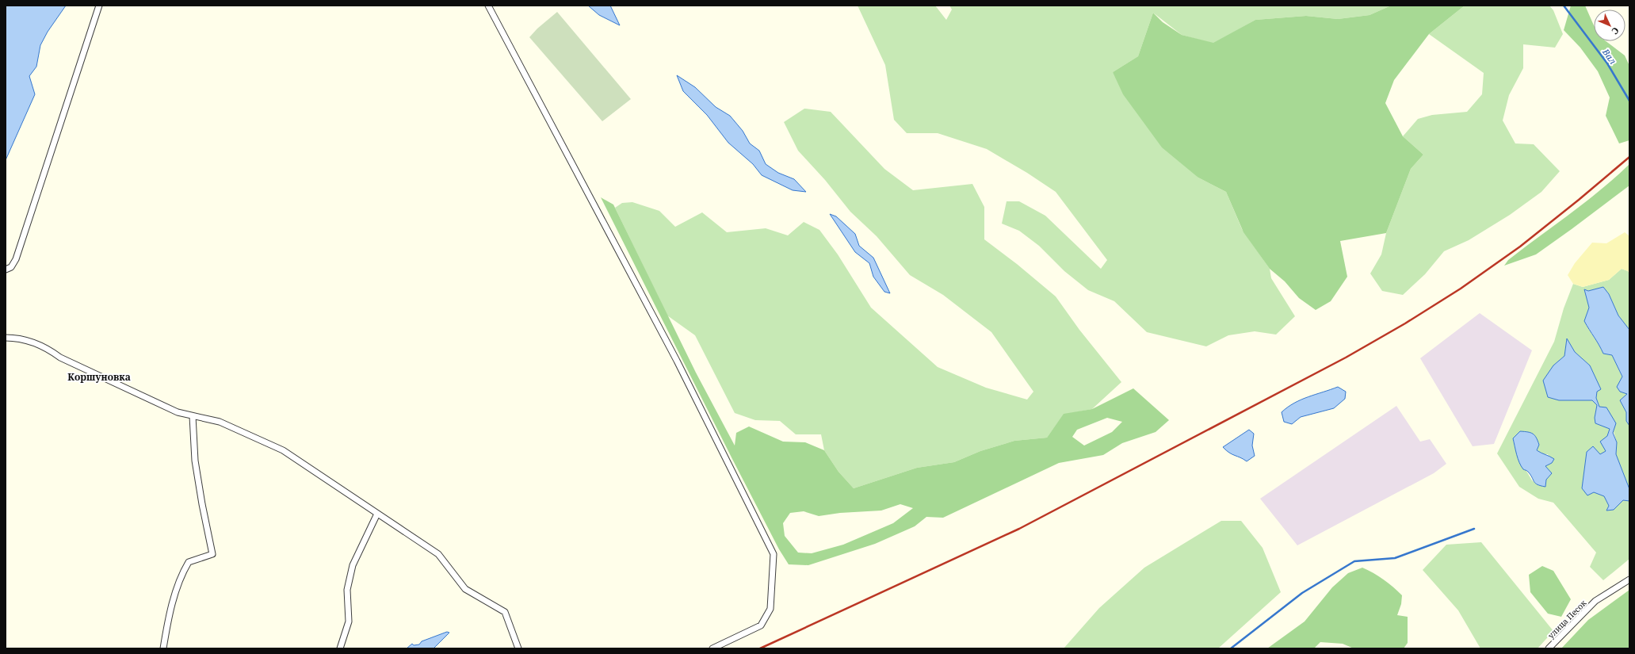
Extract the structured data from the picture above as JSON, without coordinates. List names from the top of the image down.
{
  "streets": {
    "street": ["улица Песок"]
  },
  "districts": ["Коршуновка"],
  "water": ["Вал"],
  "north": "bottom right"
}
